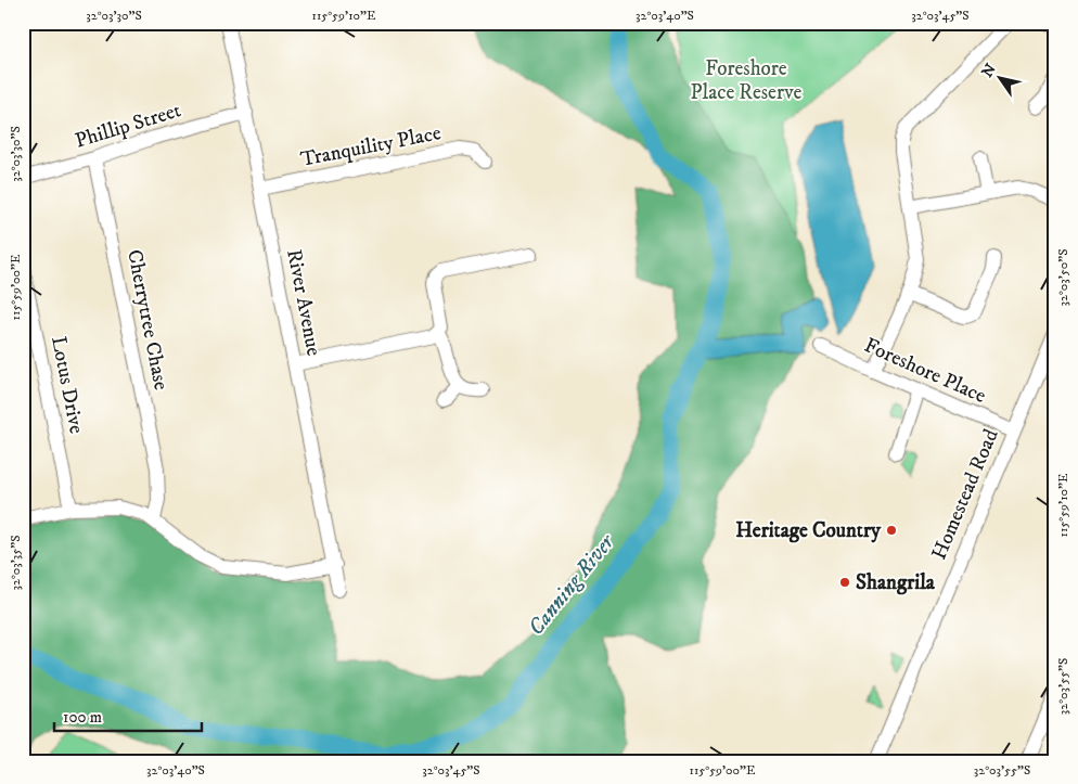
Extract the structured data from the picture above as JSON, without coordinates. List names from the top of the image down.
{
  "streets": {
    "street": [
      "Phillip Street",
      "Tranquility Place",
      "River Avenue",
      "Cherrytree Chase",
      "Foreshore Place",
      "Lotus Drive",
      "Homestead Road"
    ]
  },
  "crossings": [
    ["Phillip Street", "River Avenue"],
    ["Phillip Street", "Cherrytree Chase"],
    ["Tranquility Place", "River Avenue"],
    ["Foreshore Place", "Homestead Road"]
  ],
  "water": ["Canning River"],
  "parks": ["Foreshore Place Reserve"],
  "places": ["Heritage Country", "Shangrila"],
  "scale_bar": "100 m",
  "north": "top left",
  "coordinates": [
    "32°03'30\"S",
    "115°59'10\"E",
    "32°03'40\"S",
    "32°03'45\"S",
    "32°03'50\"S",
    "115°59'00\"E",
    "32°03'35\"S",
    "32°03'55\"S"
  ]
}
